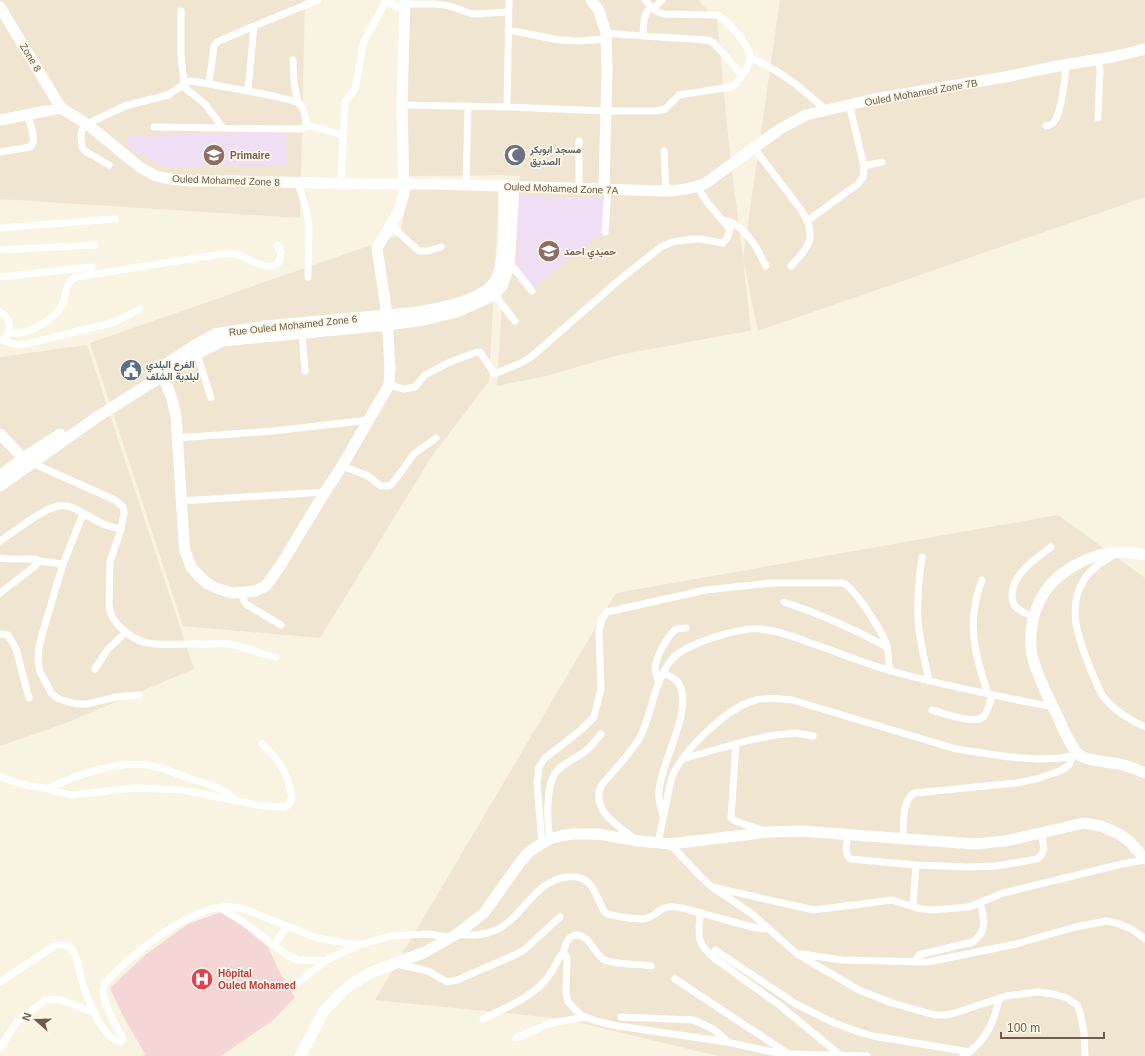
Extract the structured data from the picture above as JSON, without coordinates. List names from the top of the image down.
{
  "streets": {
    "street": [
      "Zone 8",
      "Ouled Mohamed Zone 7B",
      "Ouled Mohamed Zone 8",
      "Ouled Mohamed Zone 7A",
      "Rue Ouled Mohamed Zone 6"
    ]
  },
  "crossings": [
    ["Zone 8", "Ouled Mohamed Zone 8"],
    ["Ouled Mohamed Zone 7B", "Ouled Mohamed Zone 7A"],
    ["Ouled Mohamed Zone 8", "Ouled Mohamed Zone 7A"],
    ["Ouled Mohamed Zone 7A", "Rue Ouled Mohamed Zone 6"]
  ],
  "places": {
    "school or university": ["Primaire", "حميدي احمد"],
    "mosque": ["مسجد ابوبكر الصديق"],
    "public building": ["الفرع البلدي لبلدية الشلف"],
    "hospital": ["Hôpital Ouled Mohamed"]
  },
  "scale_bar": "100 m",
  "north": "left"
}
